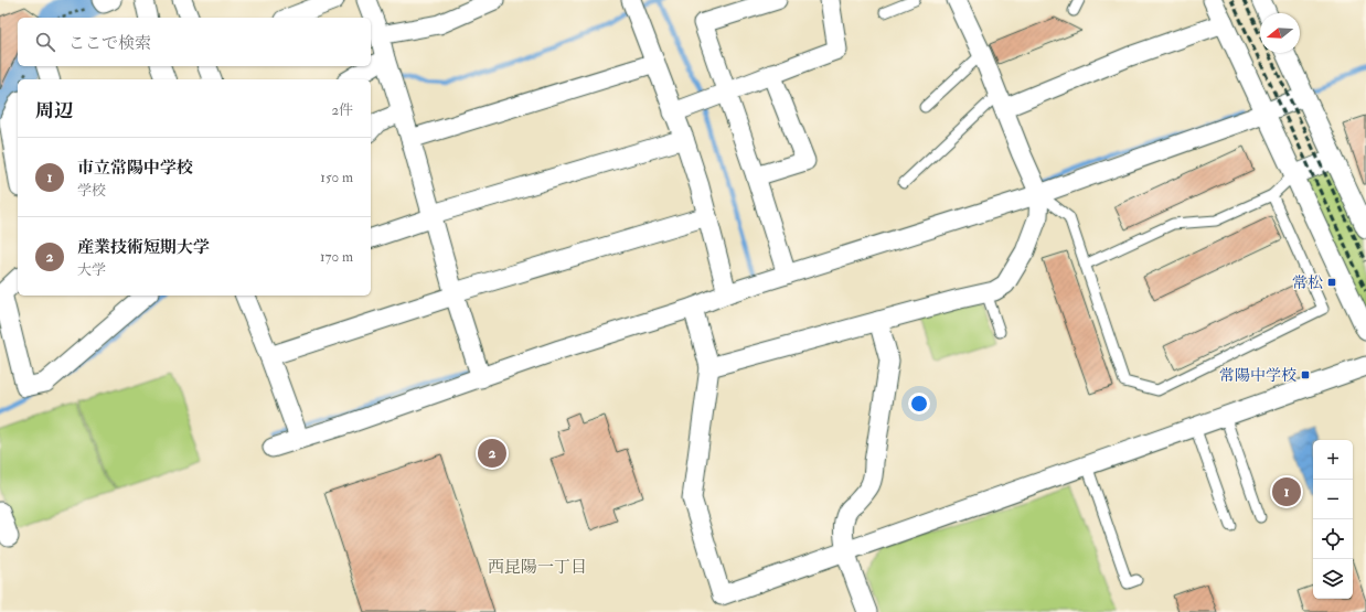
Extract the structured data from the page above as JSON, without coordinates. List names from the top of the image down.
{
  "districts": ["西昆陽一丁目"],
  "places": {
    "transit": ["常松", "常陽中学校"]
  },
  "north": "left",
  "page": {
    "search": "ここで検索",
    "heading": ["周辺", "2件"],
    "list": [
      {
        "mark": "1",
        "name": "市立常陽中学校",
        "note": "学校",
        "value": "150 m"
      },
      {
        "mark": "2",
        "name": "産業技術短期大学",
        "note": "大学",
        "value": "170 m"
      }
    ],
    "pins": ["2", "1"],
    "map_buttons": ["+", "−"]
  }
}
